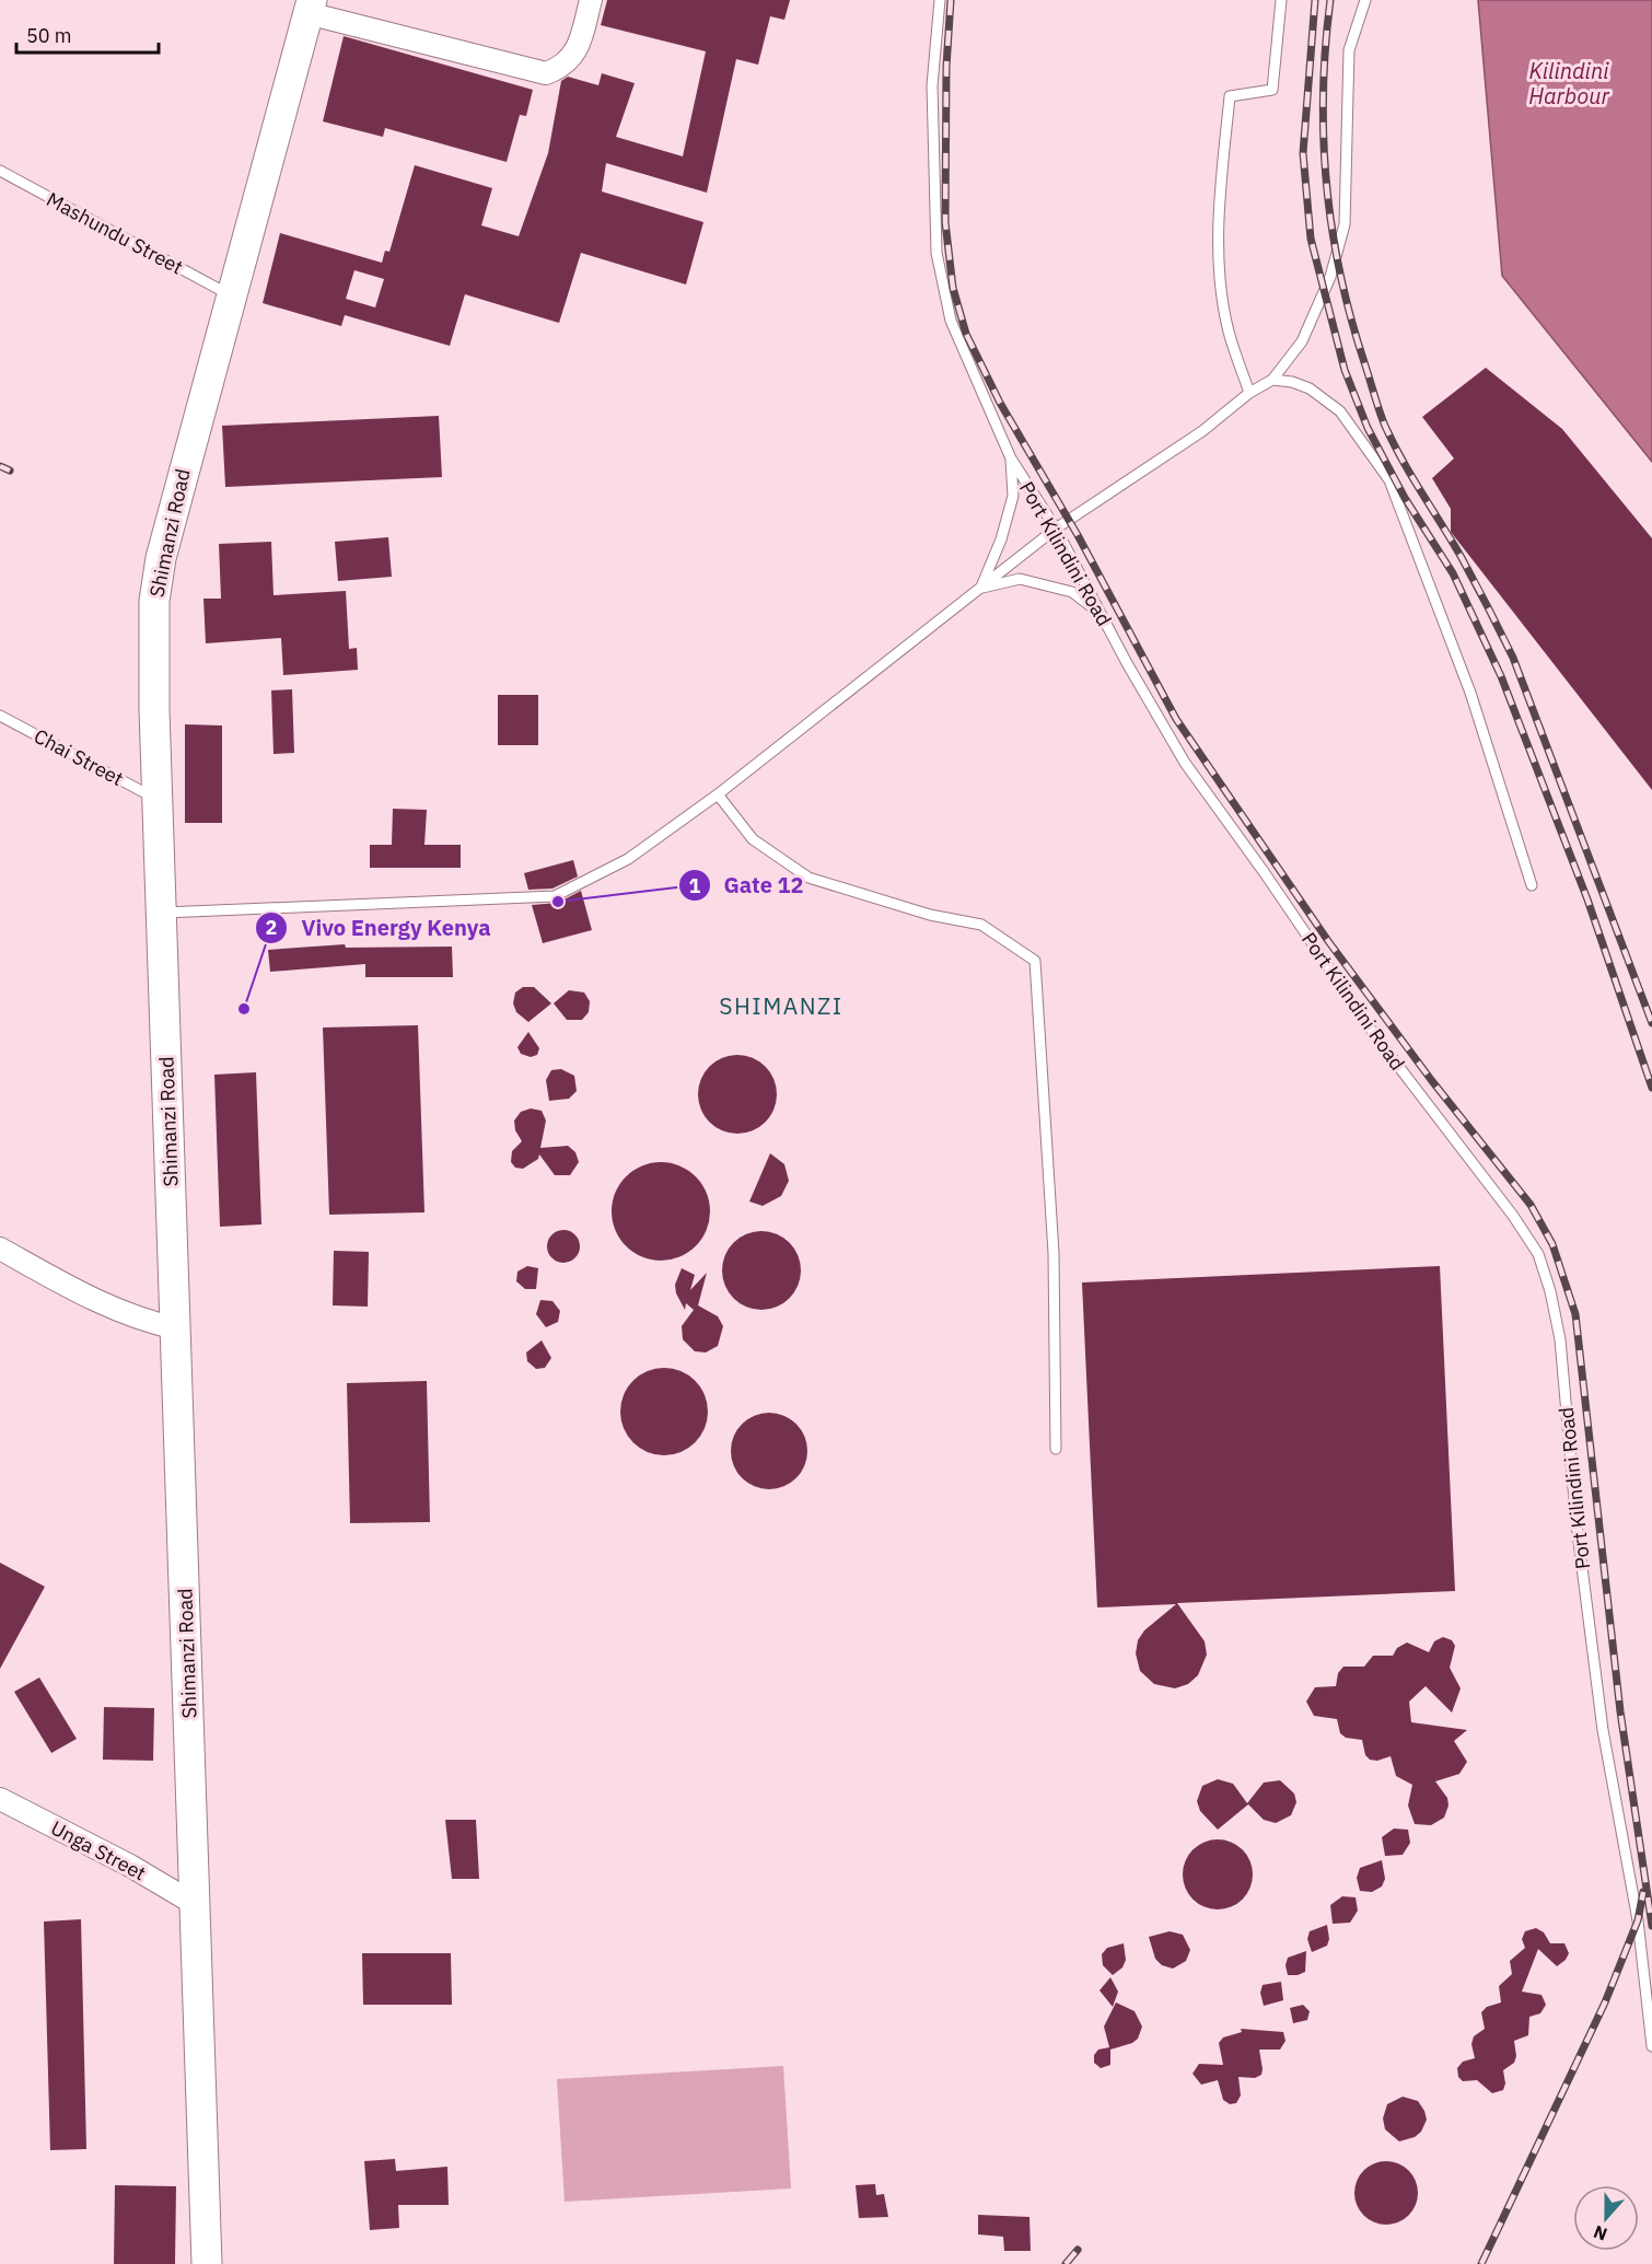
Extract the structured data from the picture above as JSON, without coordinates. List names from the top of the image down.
{
  "streets": {
    "main road": ["Shimanzi Road"],
    "street": ["Unga Street"],
    "lane": ["Mashundu Street", "Port Kilindini Road", "Chai Street"]
  },
  "crossings": [
    ["Mashundu Street", "Shimanzi Road"],
    ["Shimanzi Road", "Chai Street"],
    ["Shimanzi Road", "Unga Street"]
  ],
  "districts": ["SHIMANZI"],
  "water": ["Kilindini Harbour"],
  "places": ["Gate 12", "Vivo Energy Kenya"],
  "scale_bar": "50 m",
  "north": "bottom"
}
